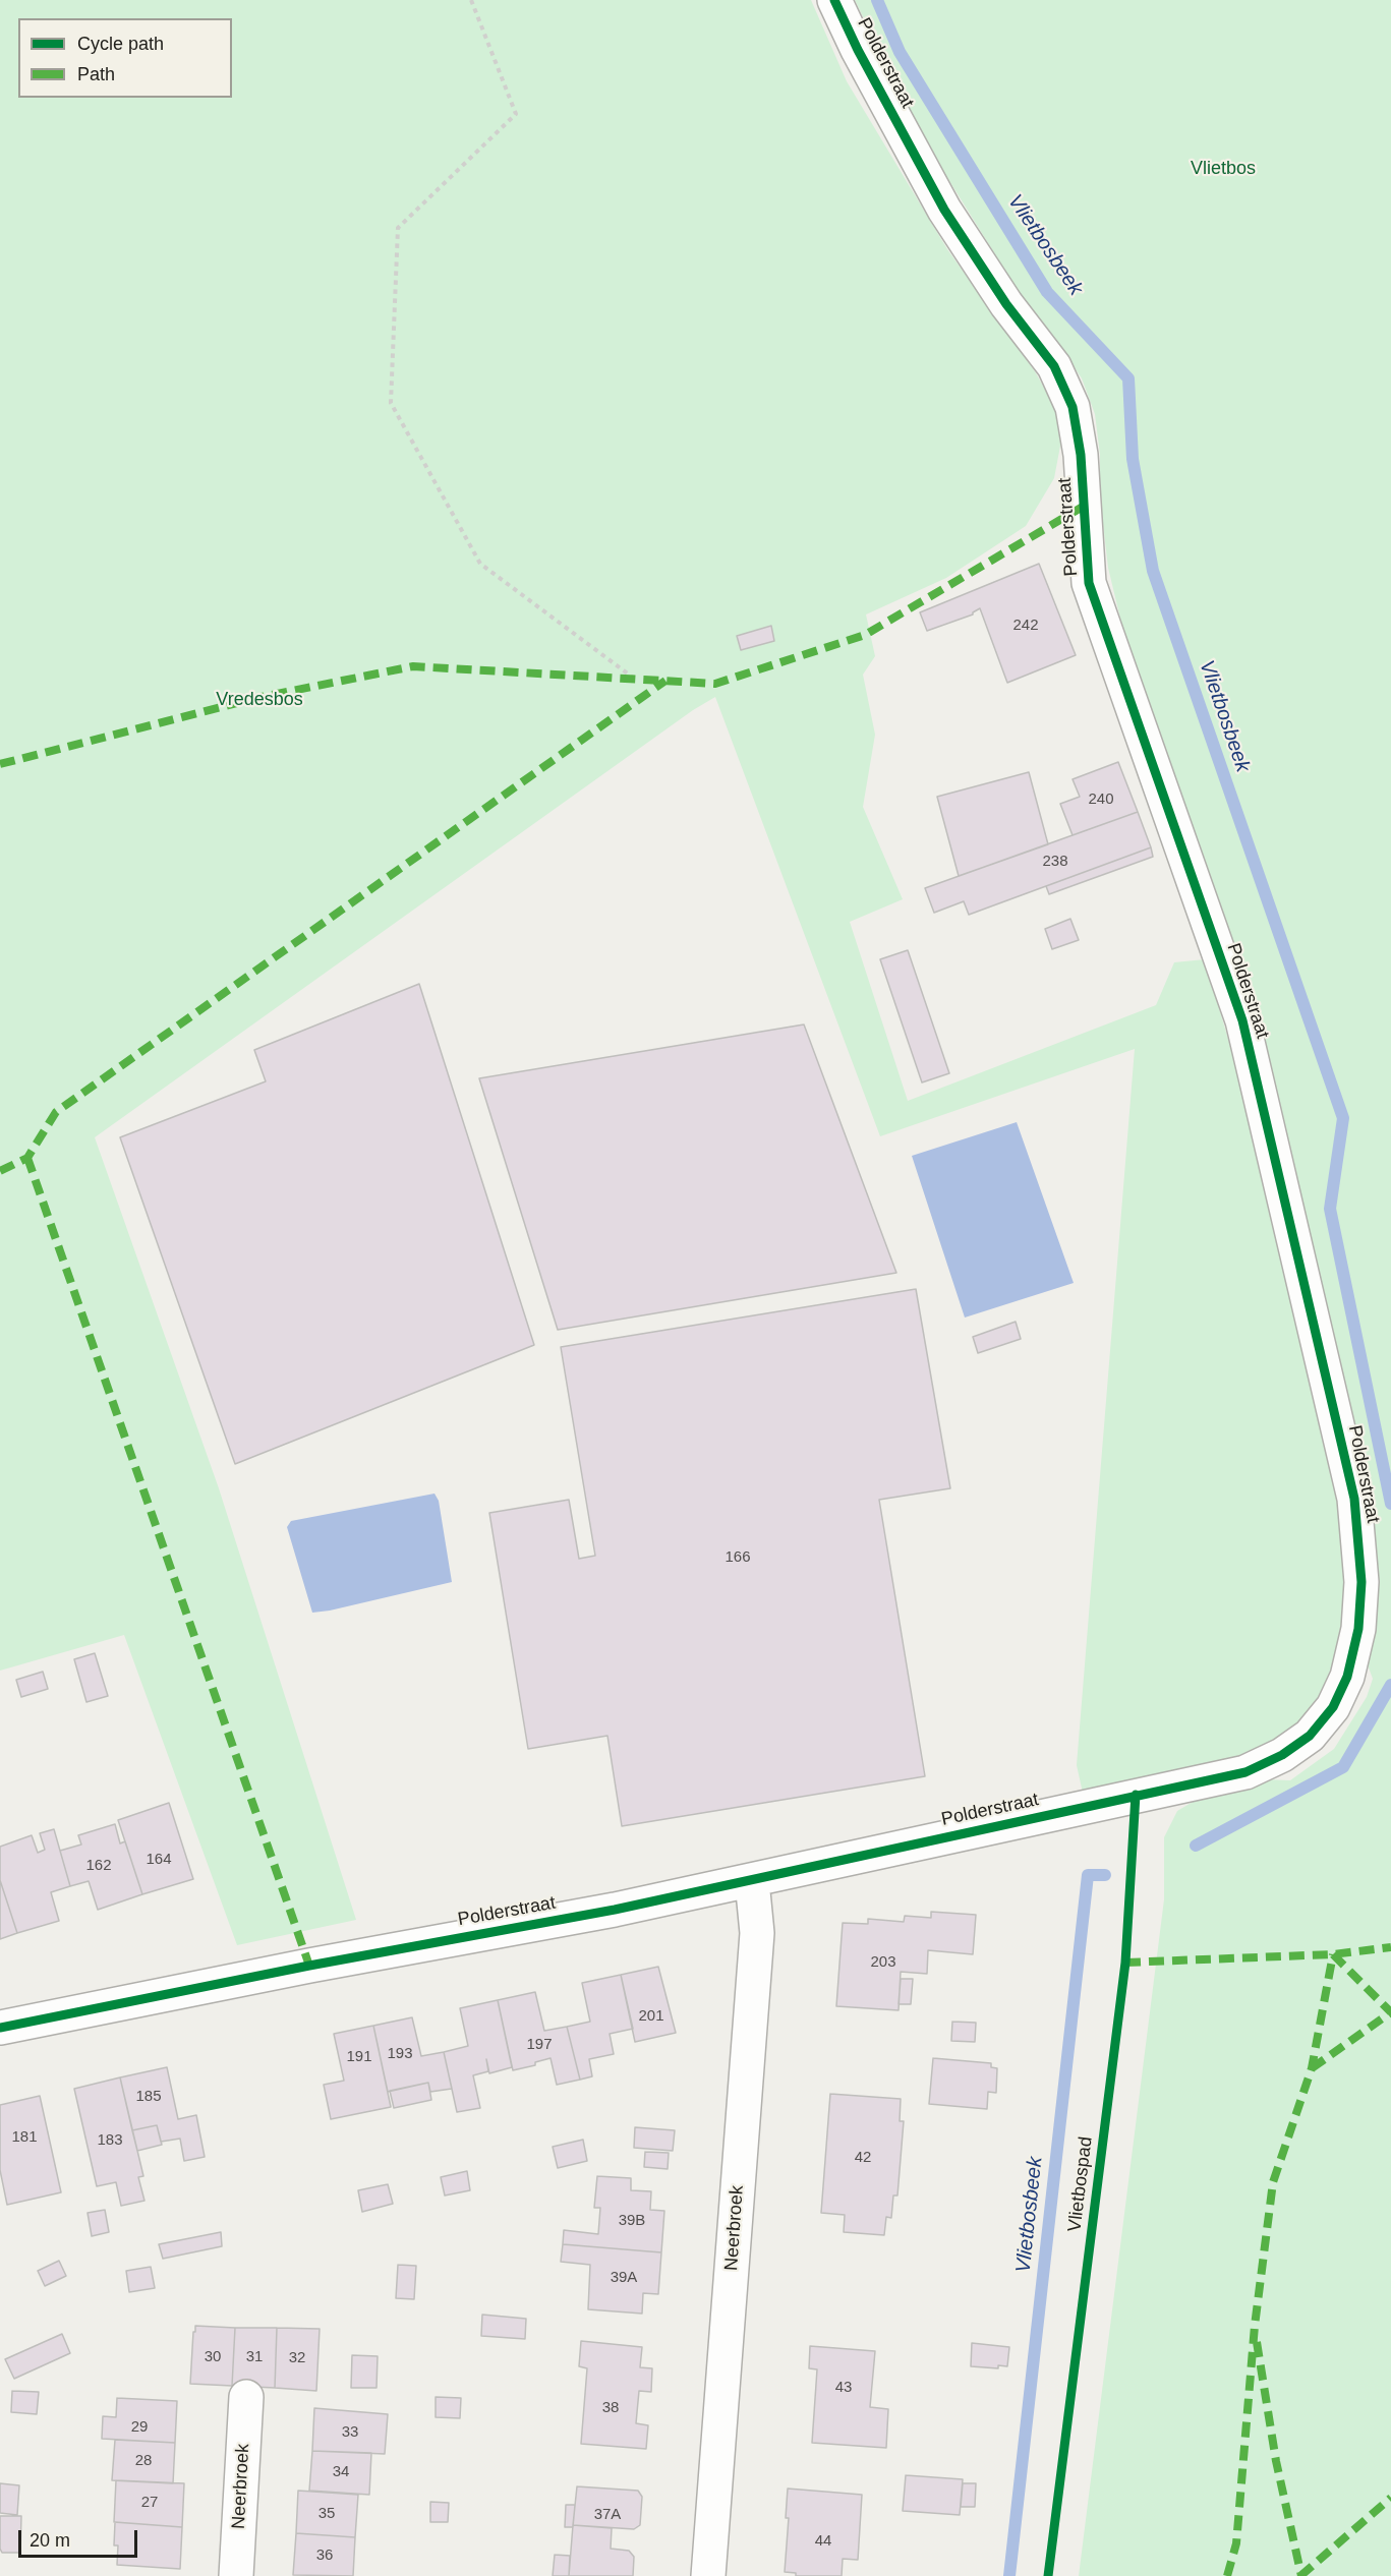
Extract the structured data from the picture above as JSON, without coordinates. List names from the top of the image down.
{
  "streets": {
    "street": ["Polderstraat", "Neerbroek"],
    "cycle path": ["Vlietbospad"]
  },
  "crossings": [
    ["Polderstraat", "Neerbroek"]
  ],
  "water": ["Vlietbosbeek"],
  "parks": ["Vlietbos", "Vredesbos"],
  "house_numbers": [
    "242",
    "240",
    "238",
    "166",
    "164",
    "162",
    "203",
    "201",
    "197",
    "193",
    "191",
    "185",
    "181",
    "183",
    "42",
    "39B",
    "39A",
    "30",
    "31",
    "32",
    "43",
    "38",
    "29",
    "33",
    "28",
    "34",
    "27",
    "35",
    "37A",
    "44",
    "36"
  ],
  "legend": ["Cycle path", "Path"],
  "scale_bar": "20 m"
}
